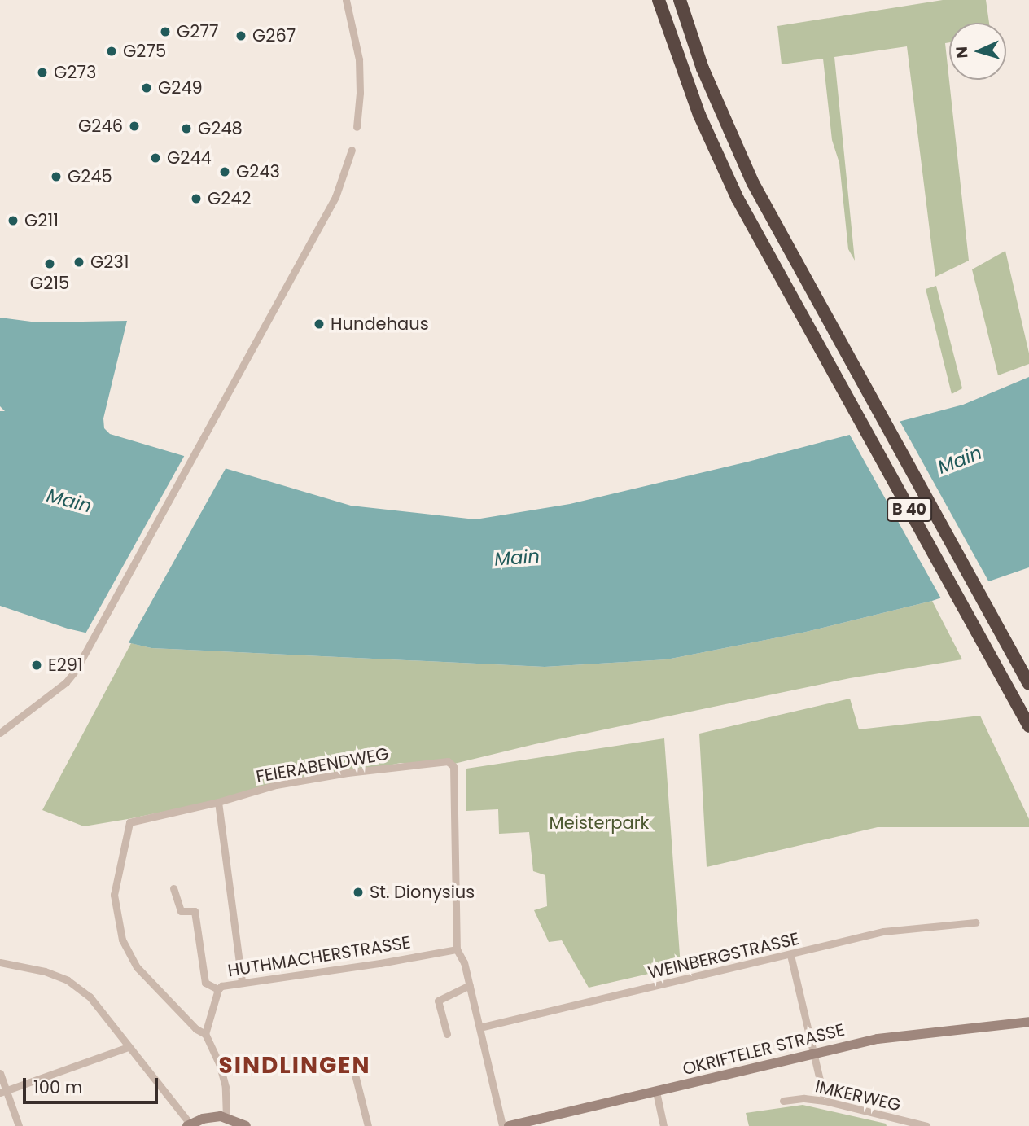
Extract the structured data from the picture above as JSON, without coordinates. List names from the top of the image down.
{
  "streets": {
    "highway": ["B 40"],
    "street": [
      "FEIERABENDWEG",
      "WEINBERGSTRASSE",
      "HUTHMACHERSTRASSE",
      "OKRIFTELER STRASSE",
      "IMKERWEG"
    ]
  },
  "crossings": [
    ["FEIERABENDWEG", "HUTHMACHERSTRASSE"]
  ],
  "districts": ["SINDLINGEN"],
  "water": ["Main"],
  "parks": ["Meisterpark"],
  "places": [
    "G277",
    "G267",
    "G275",
    "G273",
    "G249",
    "G246",
    "G248",
    "G244",
    "G243",
    "G245",
    "G242",
    "G211",
    "G231",
    "G215",
    "Hundehaus",
    "E291",
    "St. Dionysius"
  ],
  "scale_bar": "100 m",
  "north": "left"
}
